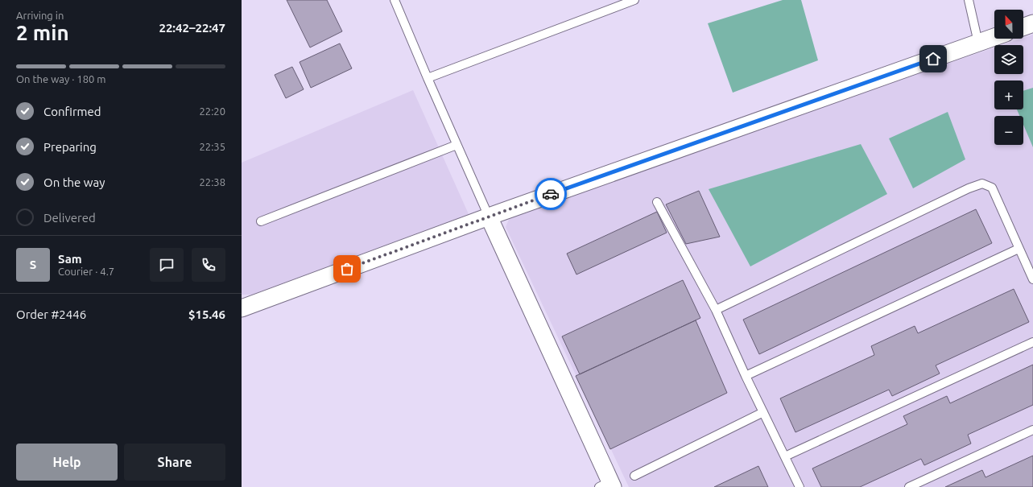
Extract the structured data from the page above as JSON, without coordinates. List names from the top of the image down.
{
  "north": "top",
  "page": {
    "heading": ["2 min", "Arriving in", "22:42–22:47"],
    "panel": [
      "Sam",
      "Courier · 4.7",
      "Order #2446",
      "$15.46"
    ],
    "map_buttons": ["+", "−"],
    "bar": "On the way · 180 m",
    "list": [
      ["Confirmed", "22:20"],
      ["Preparing", "22:35"],
      ["On the way", "22:38"],
      "Delivered"
    ],
    "round": "S",
    "buttons": ["Help", "Share"]
  }
}
